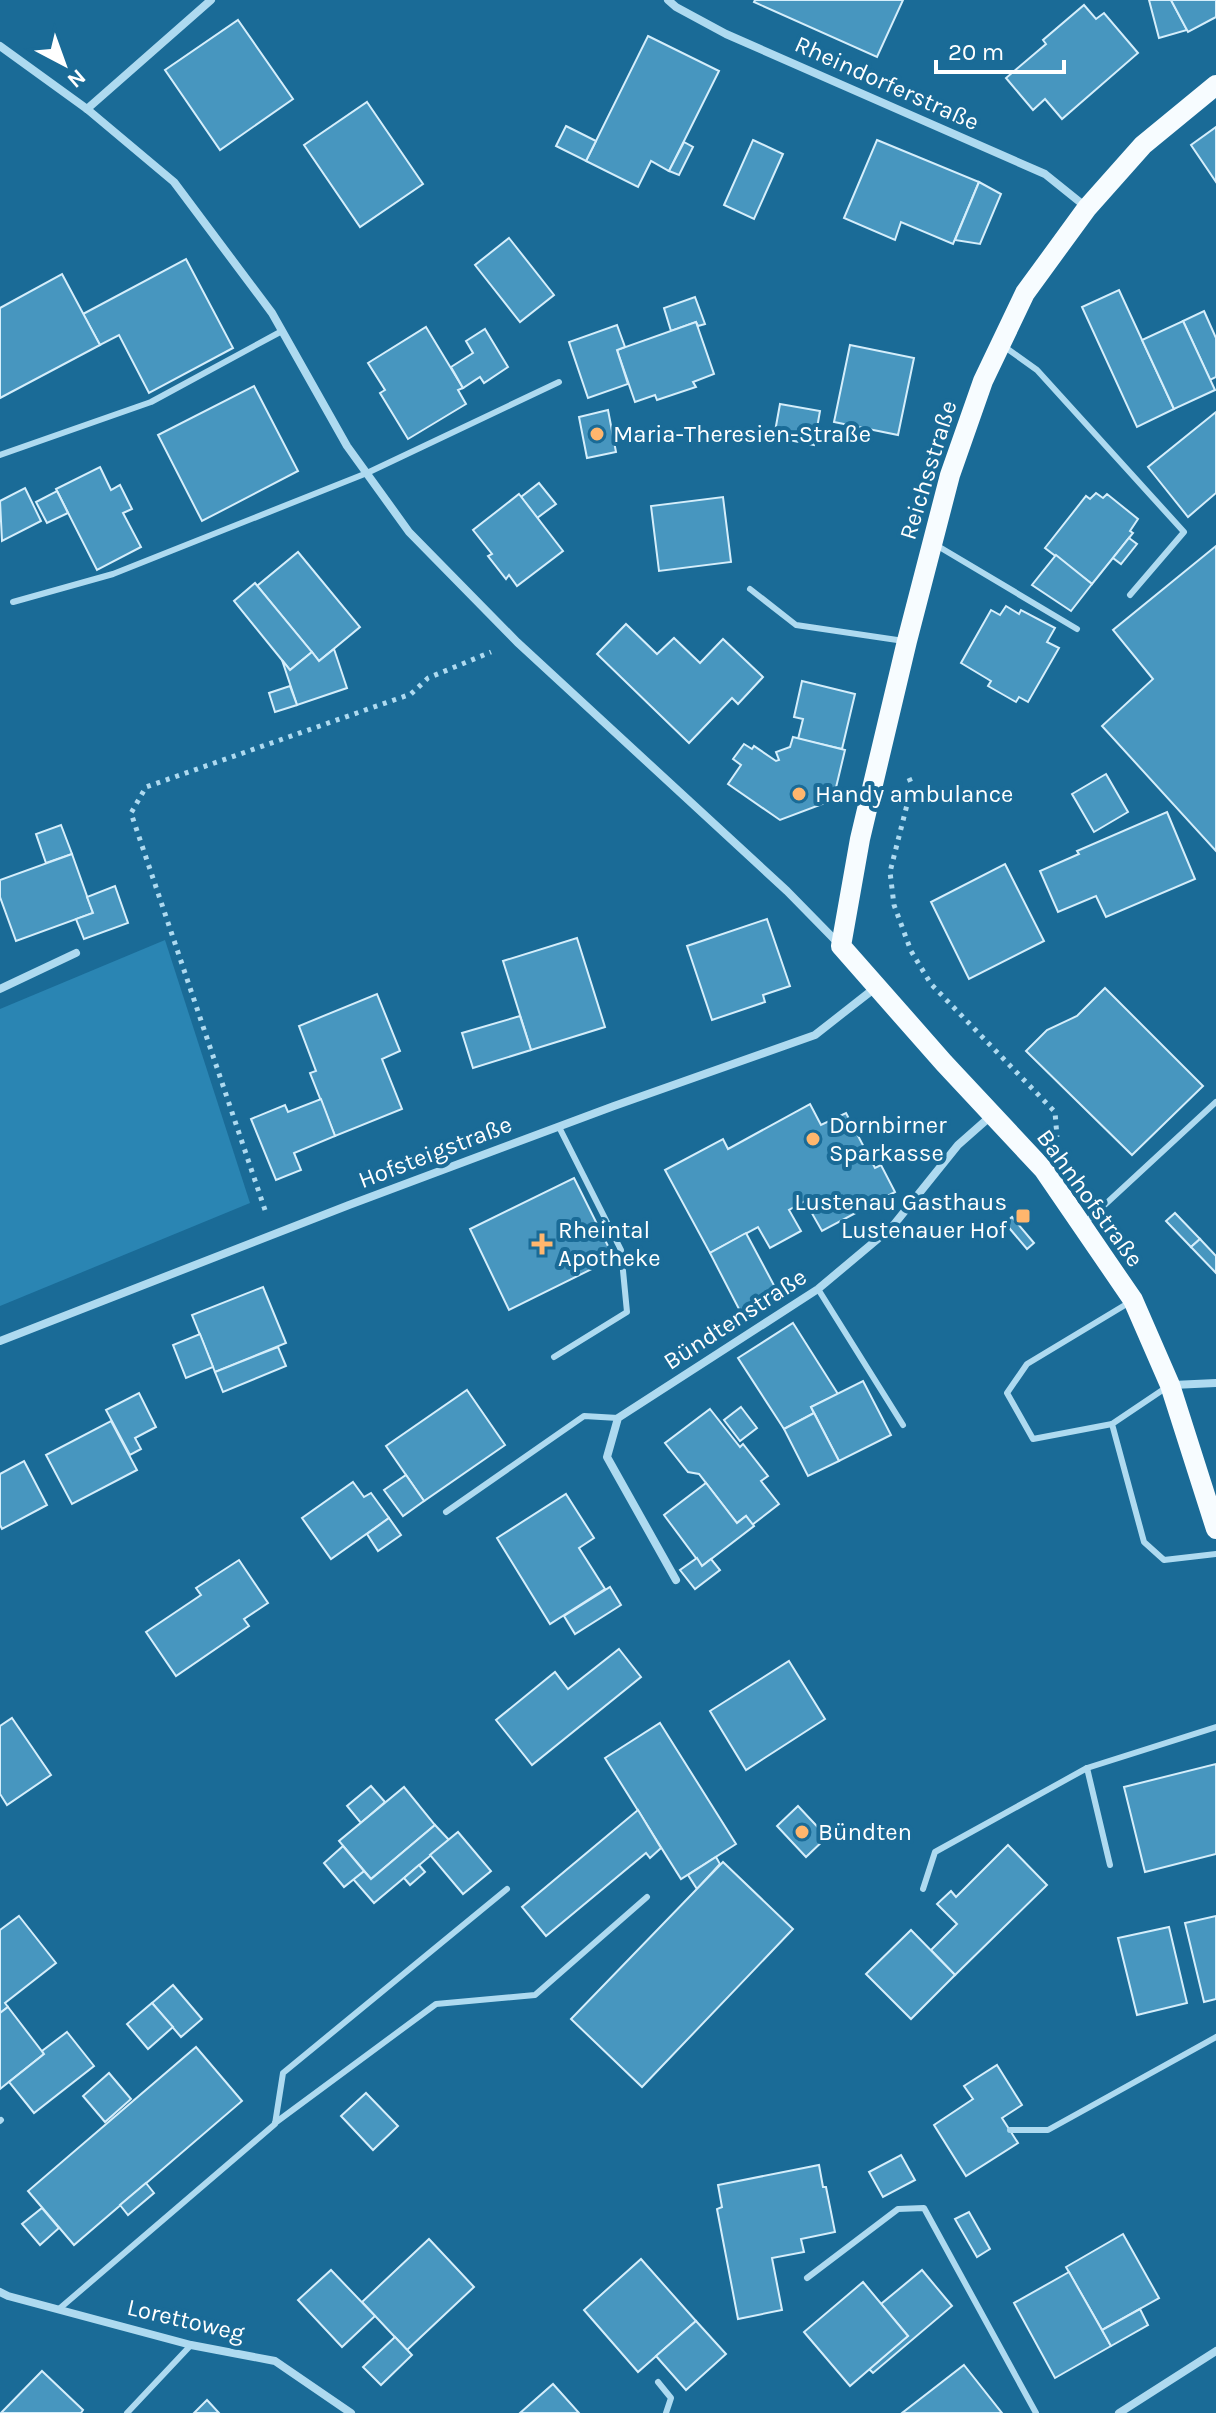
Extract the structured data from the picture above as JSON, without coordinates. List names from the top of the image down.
{
  "streets": {
    "main road": ["Reichsstraße", "Bahnhofstraße"],
    "street": [
      "Rheindorferstraße",
      "Hofsteigstraße",
      "Bündtenstraße",
      "Lorettoweg"
    ]
  },
  "crossings": [
    ["Rheindorferstraße", "Reichsstraße"],
    ["Reichsstraße", "Bahnhofstraße"],
    ["Hofsteigstraße", "Bahnhofstraße"],
    ["Bahnhofstraße", "Bündtenstraße"]
  ],
  "places": {
    "other": [
      "Maria-Theresien-Straße",
      "Handy ambulance",
      "Dornbirner Sparkasse",
      "Bündten"
    ],
    "transit": ["Lustenau Gasthaus Lustenauer Hof"],
    "health": ["Rheintal Apotheke"]
  },
  "scale_bar": "20 m",
  "north": "bottom right"
}
